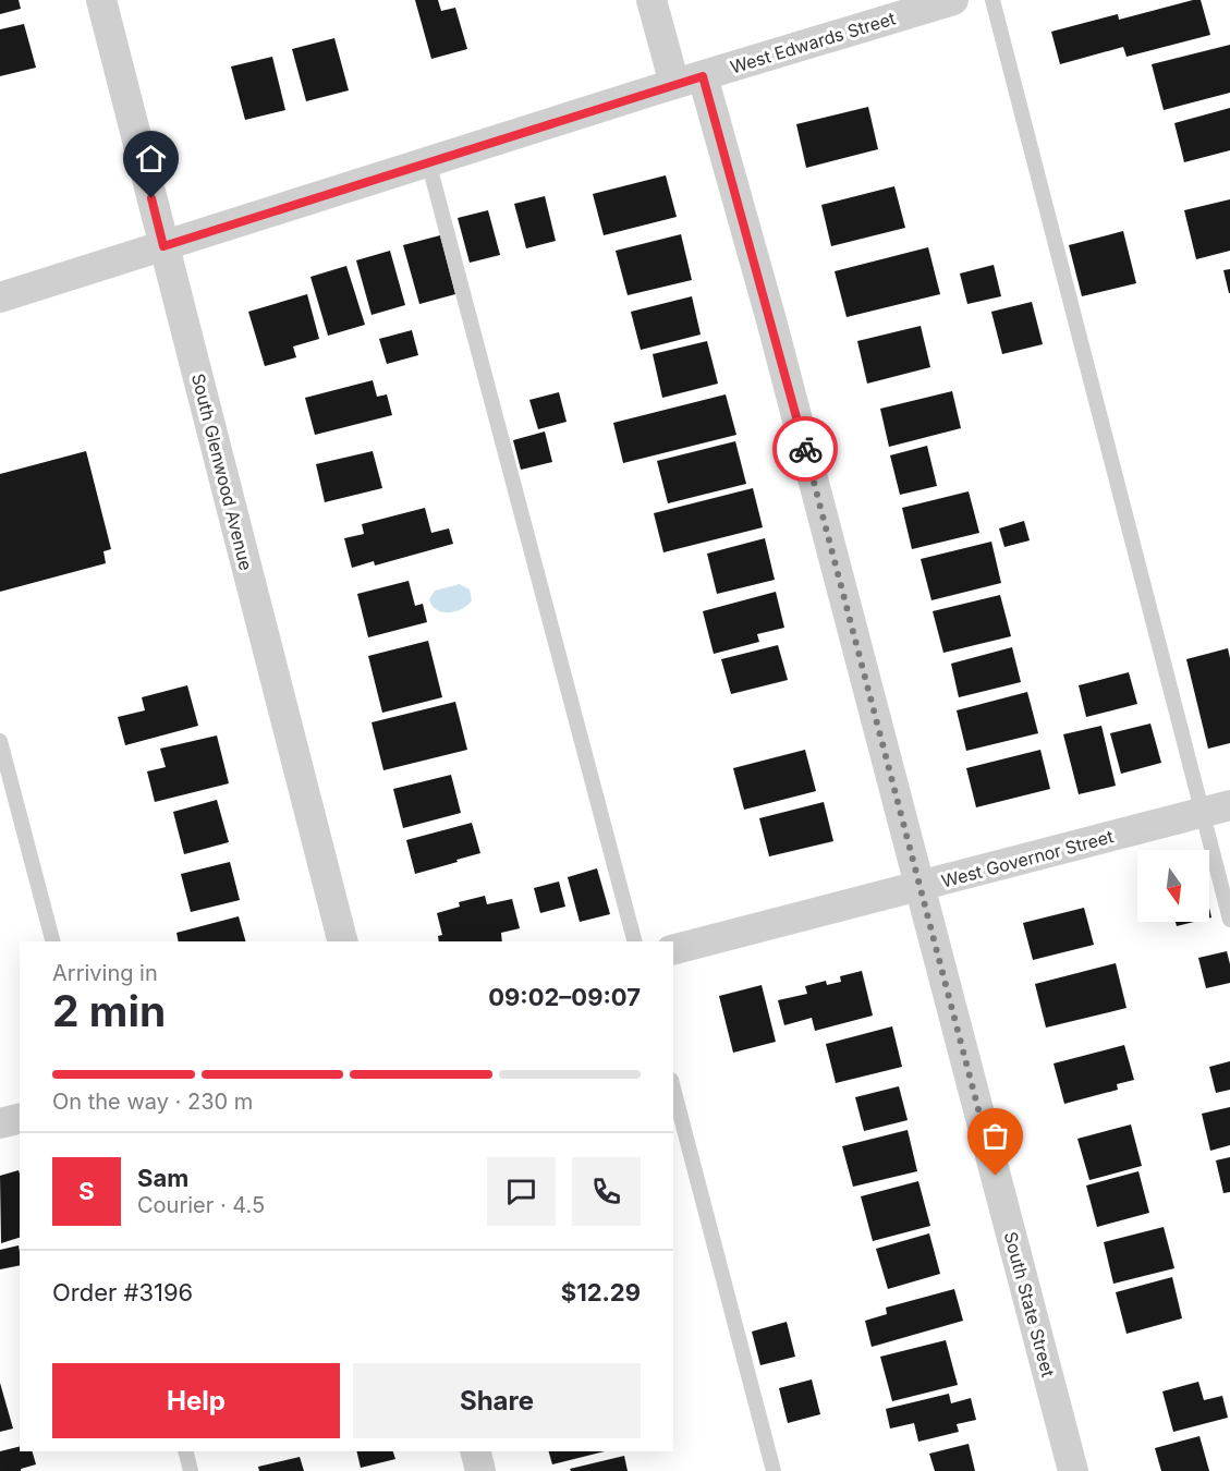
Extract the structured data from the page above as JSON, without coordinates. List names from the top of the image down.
{
  "streets": {
    "street": [
      "West Edwards Street",
      "South Glenwood Avenue",
      "West Governor Street",
      "South State Street"
    ]
  },
  "crossings": [
    ["West Edwards Street", "South Glenwood Avenue"],
    ["West Edwards Street", "South State Street"],
    ["West Governor Street", "South State Street"]
  ],
  "north": "bottom",
  "page": {
    "heading": ["2 min", "Arriving in", "09:02–09:07"],
    "panel": [
      "Sam",
      "Courier · 4.5",
      "Order #3196",
      "$12.29"
    ],
    "bar": "On the way · 230 m",
    "round": "S",
    "buttons": ["Help", "Share"]
  }
}
